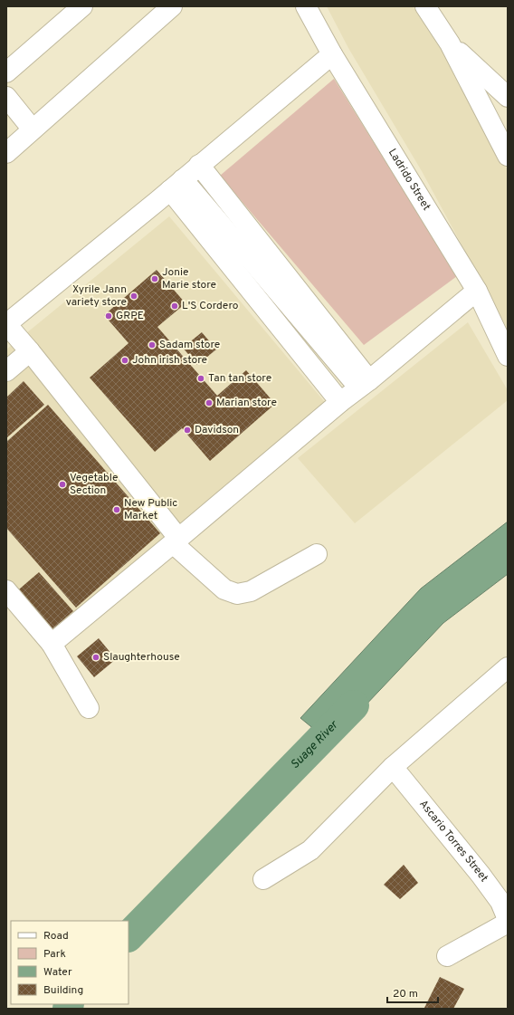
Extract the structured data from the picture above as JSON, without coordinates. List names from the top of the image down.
{
  "streets": {
    "street": ["Ladrido Street", "Ascario Torres Street"]
  },
  "water": ["Suage River"],
  "places": [
    "Jonie Marie store",
    "Xyrile Jann variety store",
    "L'S Cordero",
    "GRPE",
    "Sadam store",
    "John irish store",
    "Tan tan store",
    "Marian store",
    "Davidson",
    "Vegetable Section",
    "New Public Market",
    "Slaughterhouse"
  ],
  "legend": [
    "Road",
    "Park",
    "Water",
    "Building"
  ],
  "scale_bar": "20 m"
}
